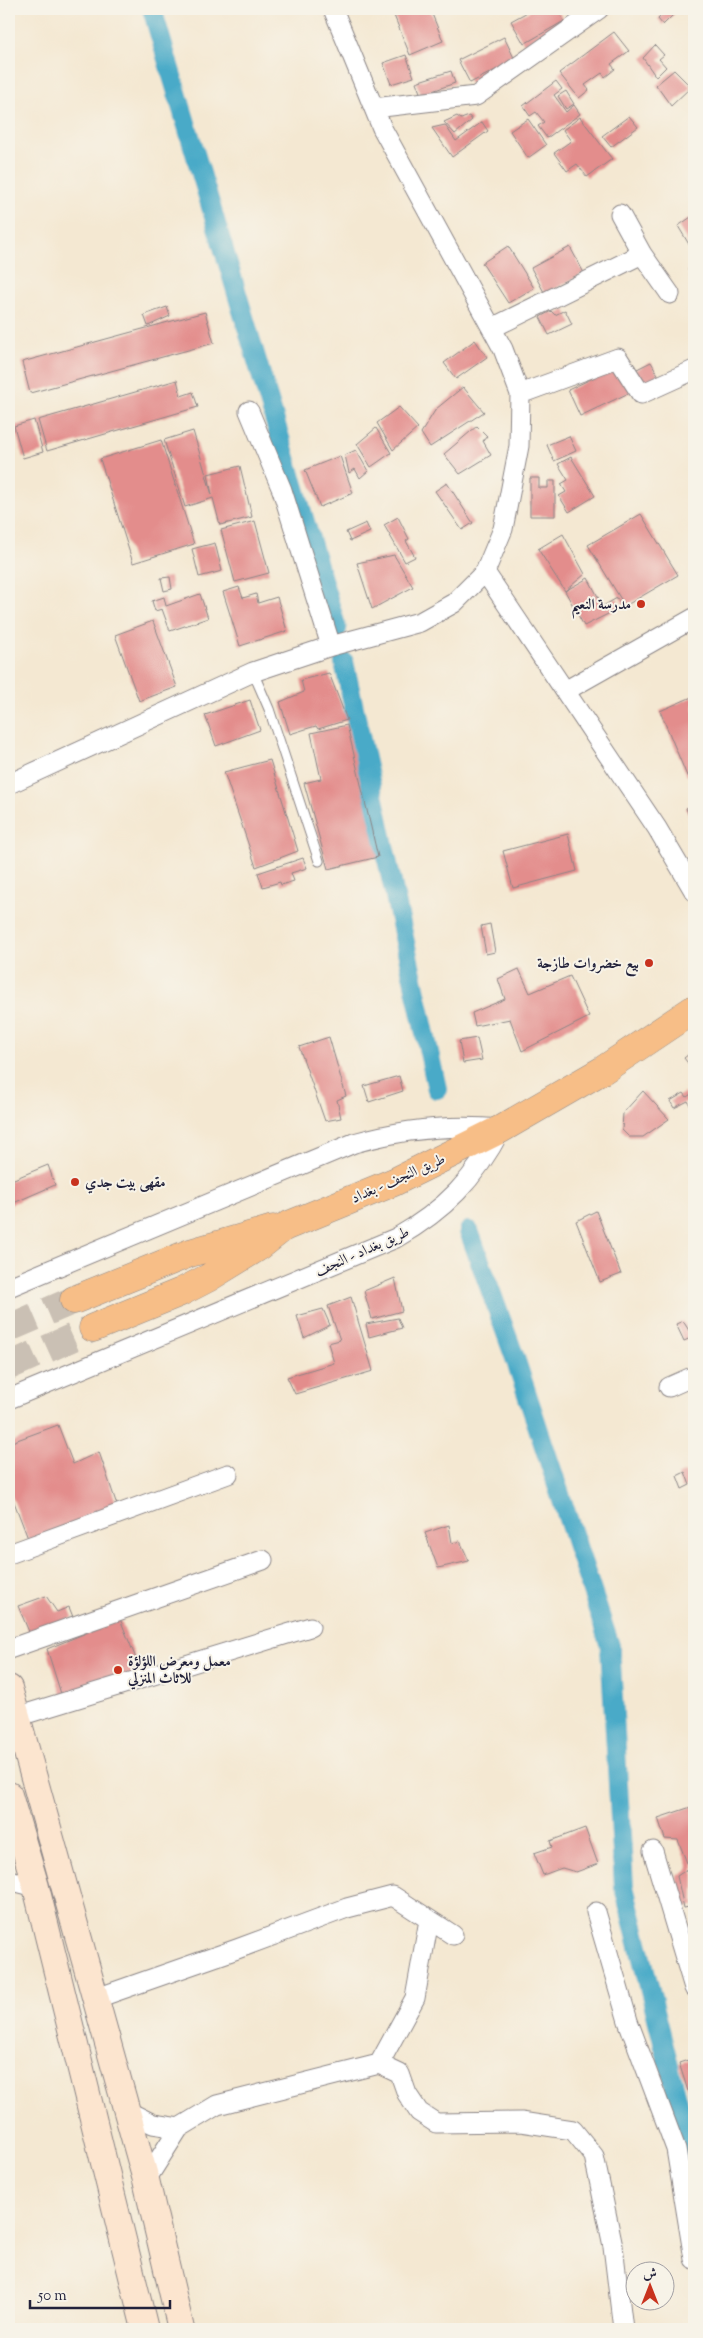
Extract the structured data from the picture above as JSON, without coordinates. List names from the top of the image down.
{
  "streets": {
    "main road": ["طريق النجف - بغداد"],
    "street": ["طريق بغداد - النجف"]
  },
  "crossings": [
    ["طريق النجف - بغداد", "طريق بغداد - النجف"]
  ],
  "places": [
    "مدرسة النعيم",
    "بيع خضروات طازجة",
    "مقهى بيت جدي",
    "معمل ومعرض اللؤلؤة للاثاث المنزلي"
  ],
  "scale_bar": "50 m",
  "north": "top"
}
